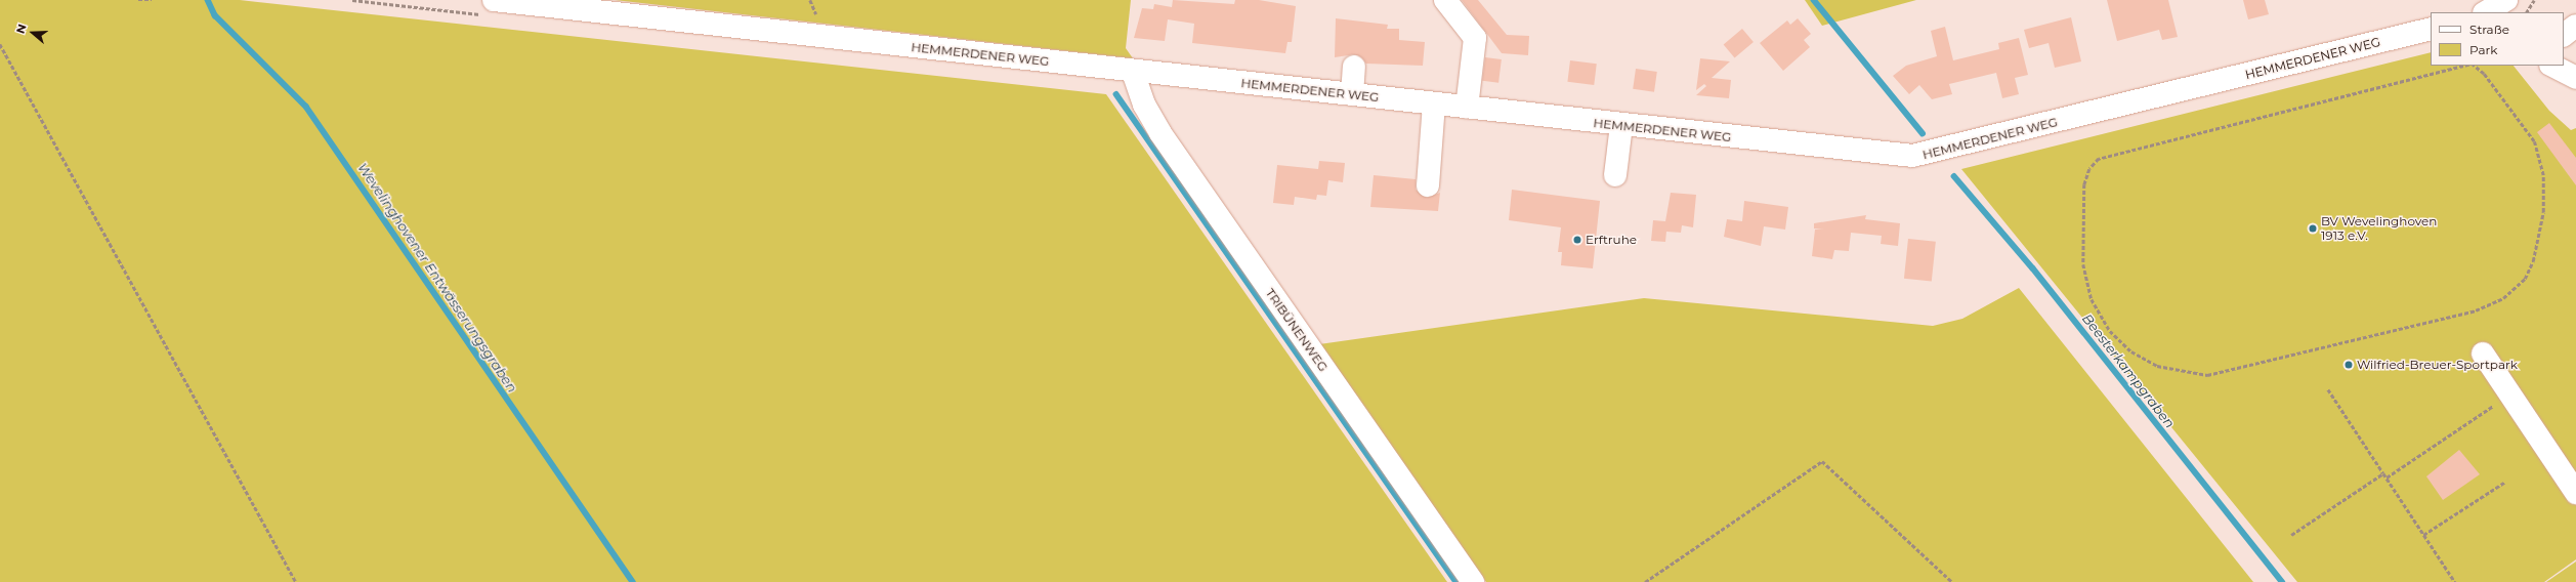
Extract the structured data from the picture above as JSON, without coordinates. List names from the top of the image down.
{
  "streets": {
    "main road": ["HEMMERDENER WEG", "TRIBÜNENWEG"]
  },
  "crossings": [
    ["HEMMERDENER WEG", "TRIBÜNENWEG"]
  ],
  "water": ["Wevelinghovener Entwässerungsgraben", "Beesterkampgraben"],
  "places": ["BV Wevelinghoven 1913 e.V.", "Erftruhe", "Wilfried-Breuer-Sportpark"],
  "legend": ["Straße", "Park"],
  "north": "left"
}
